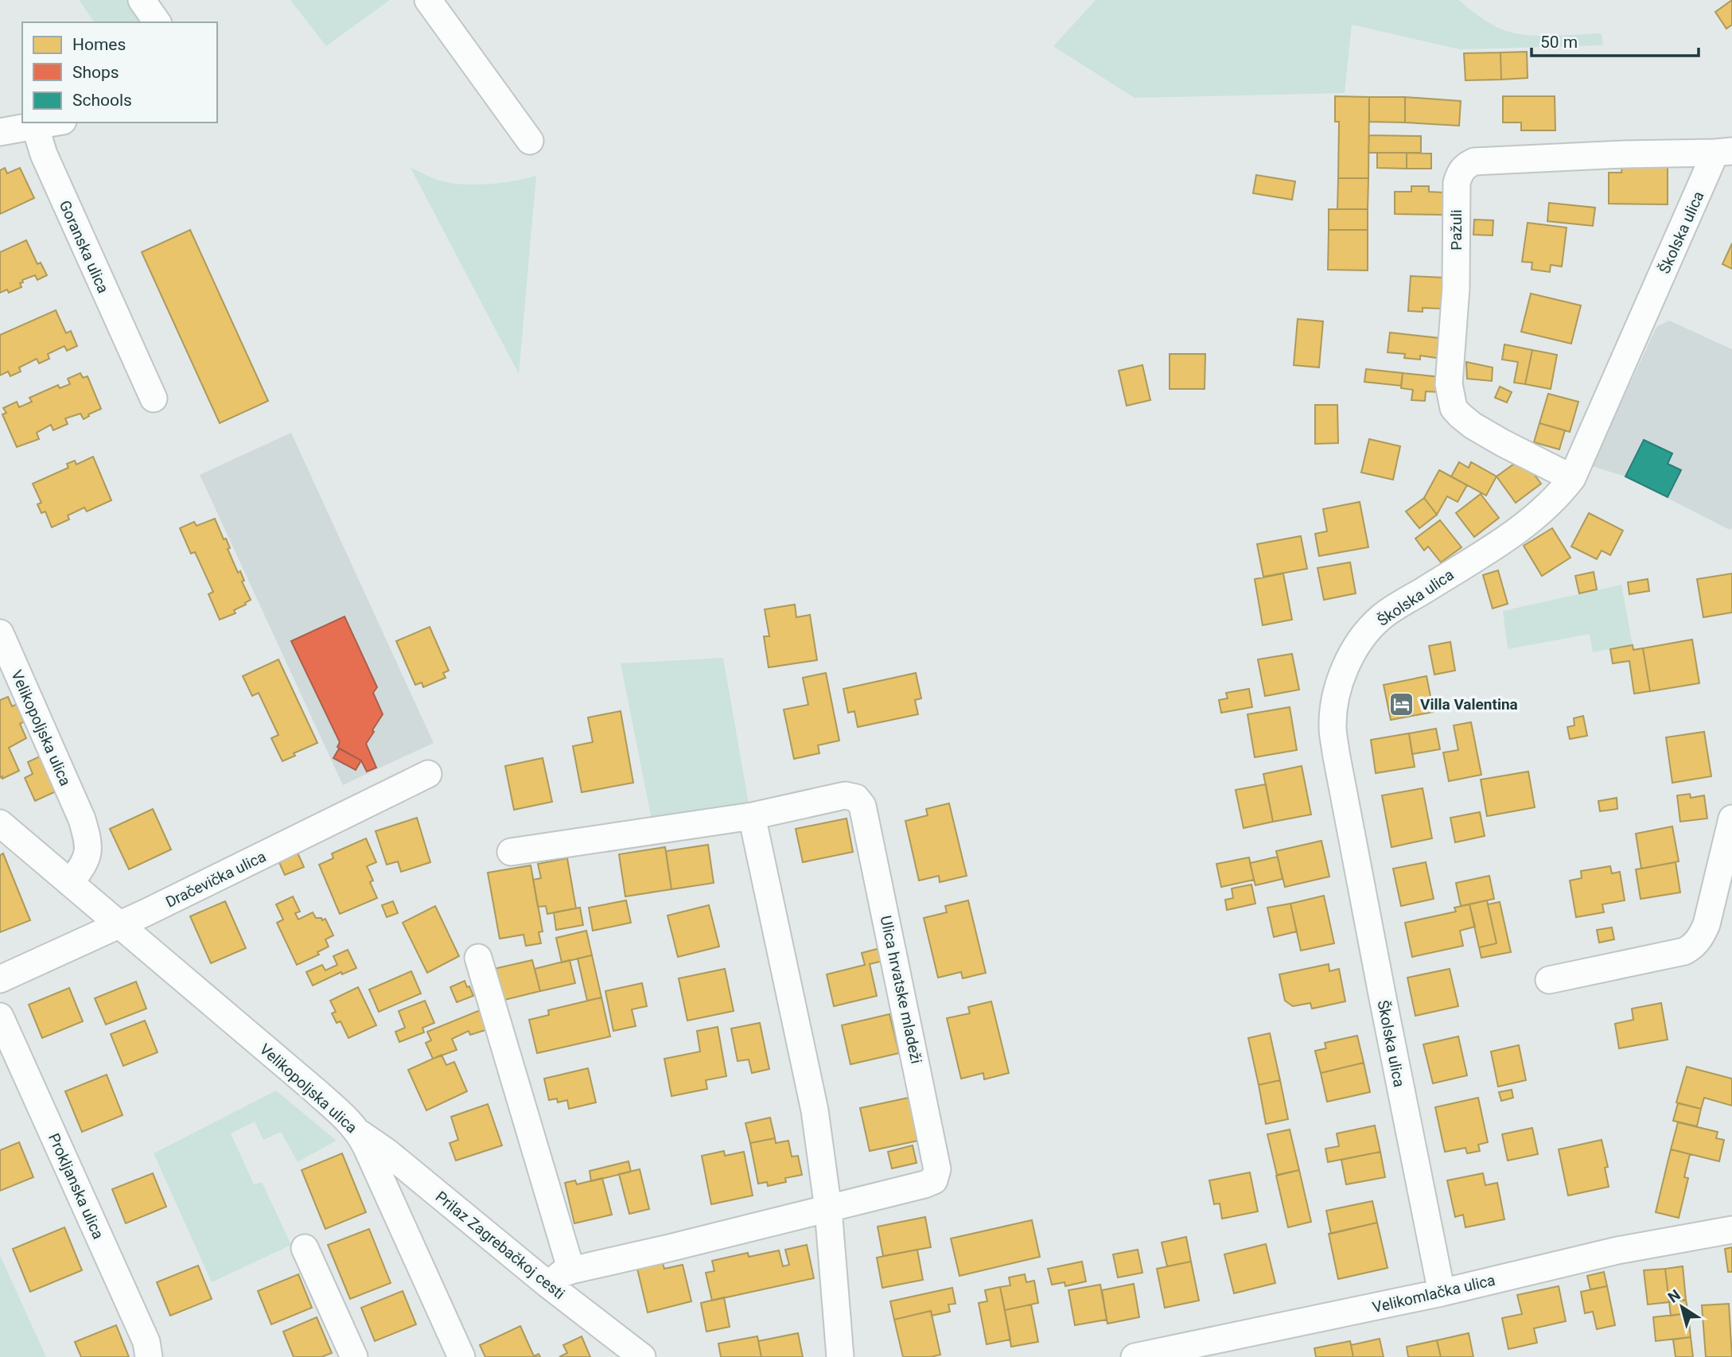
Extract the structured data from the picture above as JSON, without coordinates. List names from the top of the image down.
{
  "streets": {
    "street": [
      "Pažuli",
      "Školska ulica",
      "Goranska ulica",
      "Velikopoljska ulica",
      "Dračevička ulica",
      "Ulica hrvatske mladeži",
      "Prokljanska ulica",
      "Prilaz Zagrebačkoj cesti",
      "Velikomlačka ulica"
    ]
  },
  "crossings": [
    ["Pažuli", "Školska ulica"],
    ["Školska ulica", "Velikomlačka ulica"],
    ["Velikopoljska ulica", "Dračevička ulica"],
    ["Velikopoljska ulica", "Prilaz Zagrebačkoj cesti"],
    ["Ulica hrvatske mladeži", "Prilaz Zagrebačkoj cesti"]
  ],
  "places": {
    "hotel": ["Villa Valentina"]
  },
  "legend": ["Homes", "Shops", "Schools"],
  "scale_bar": "50 m",
  "north": "top left"
}
